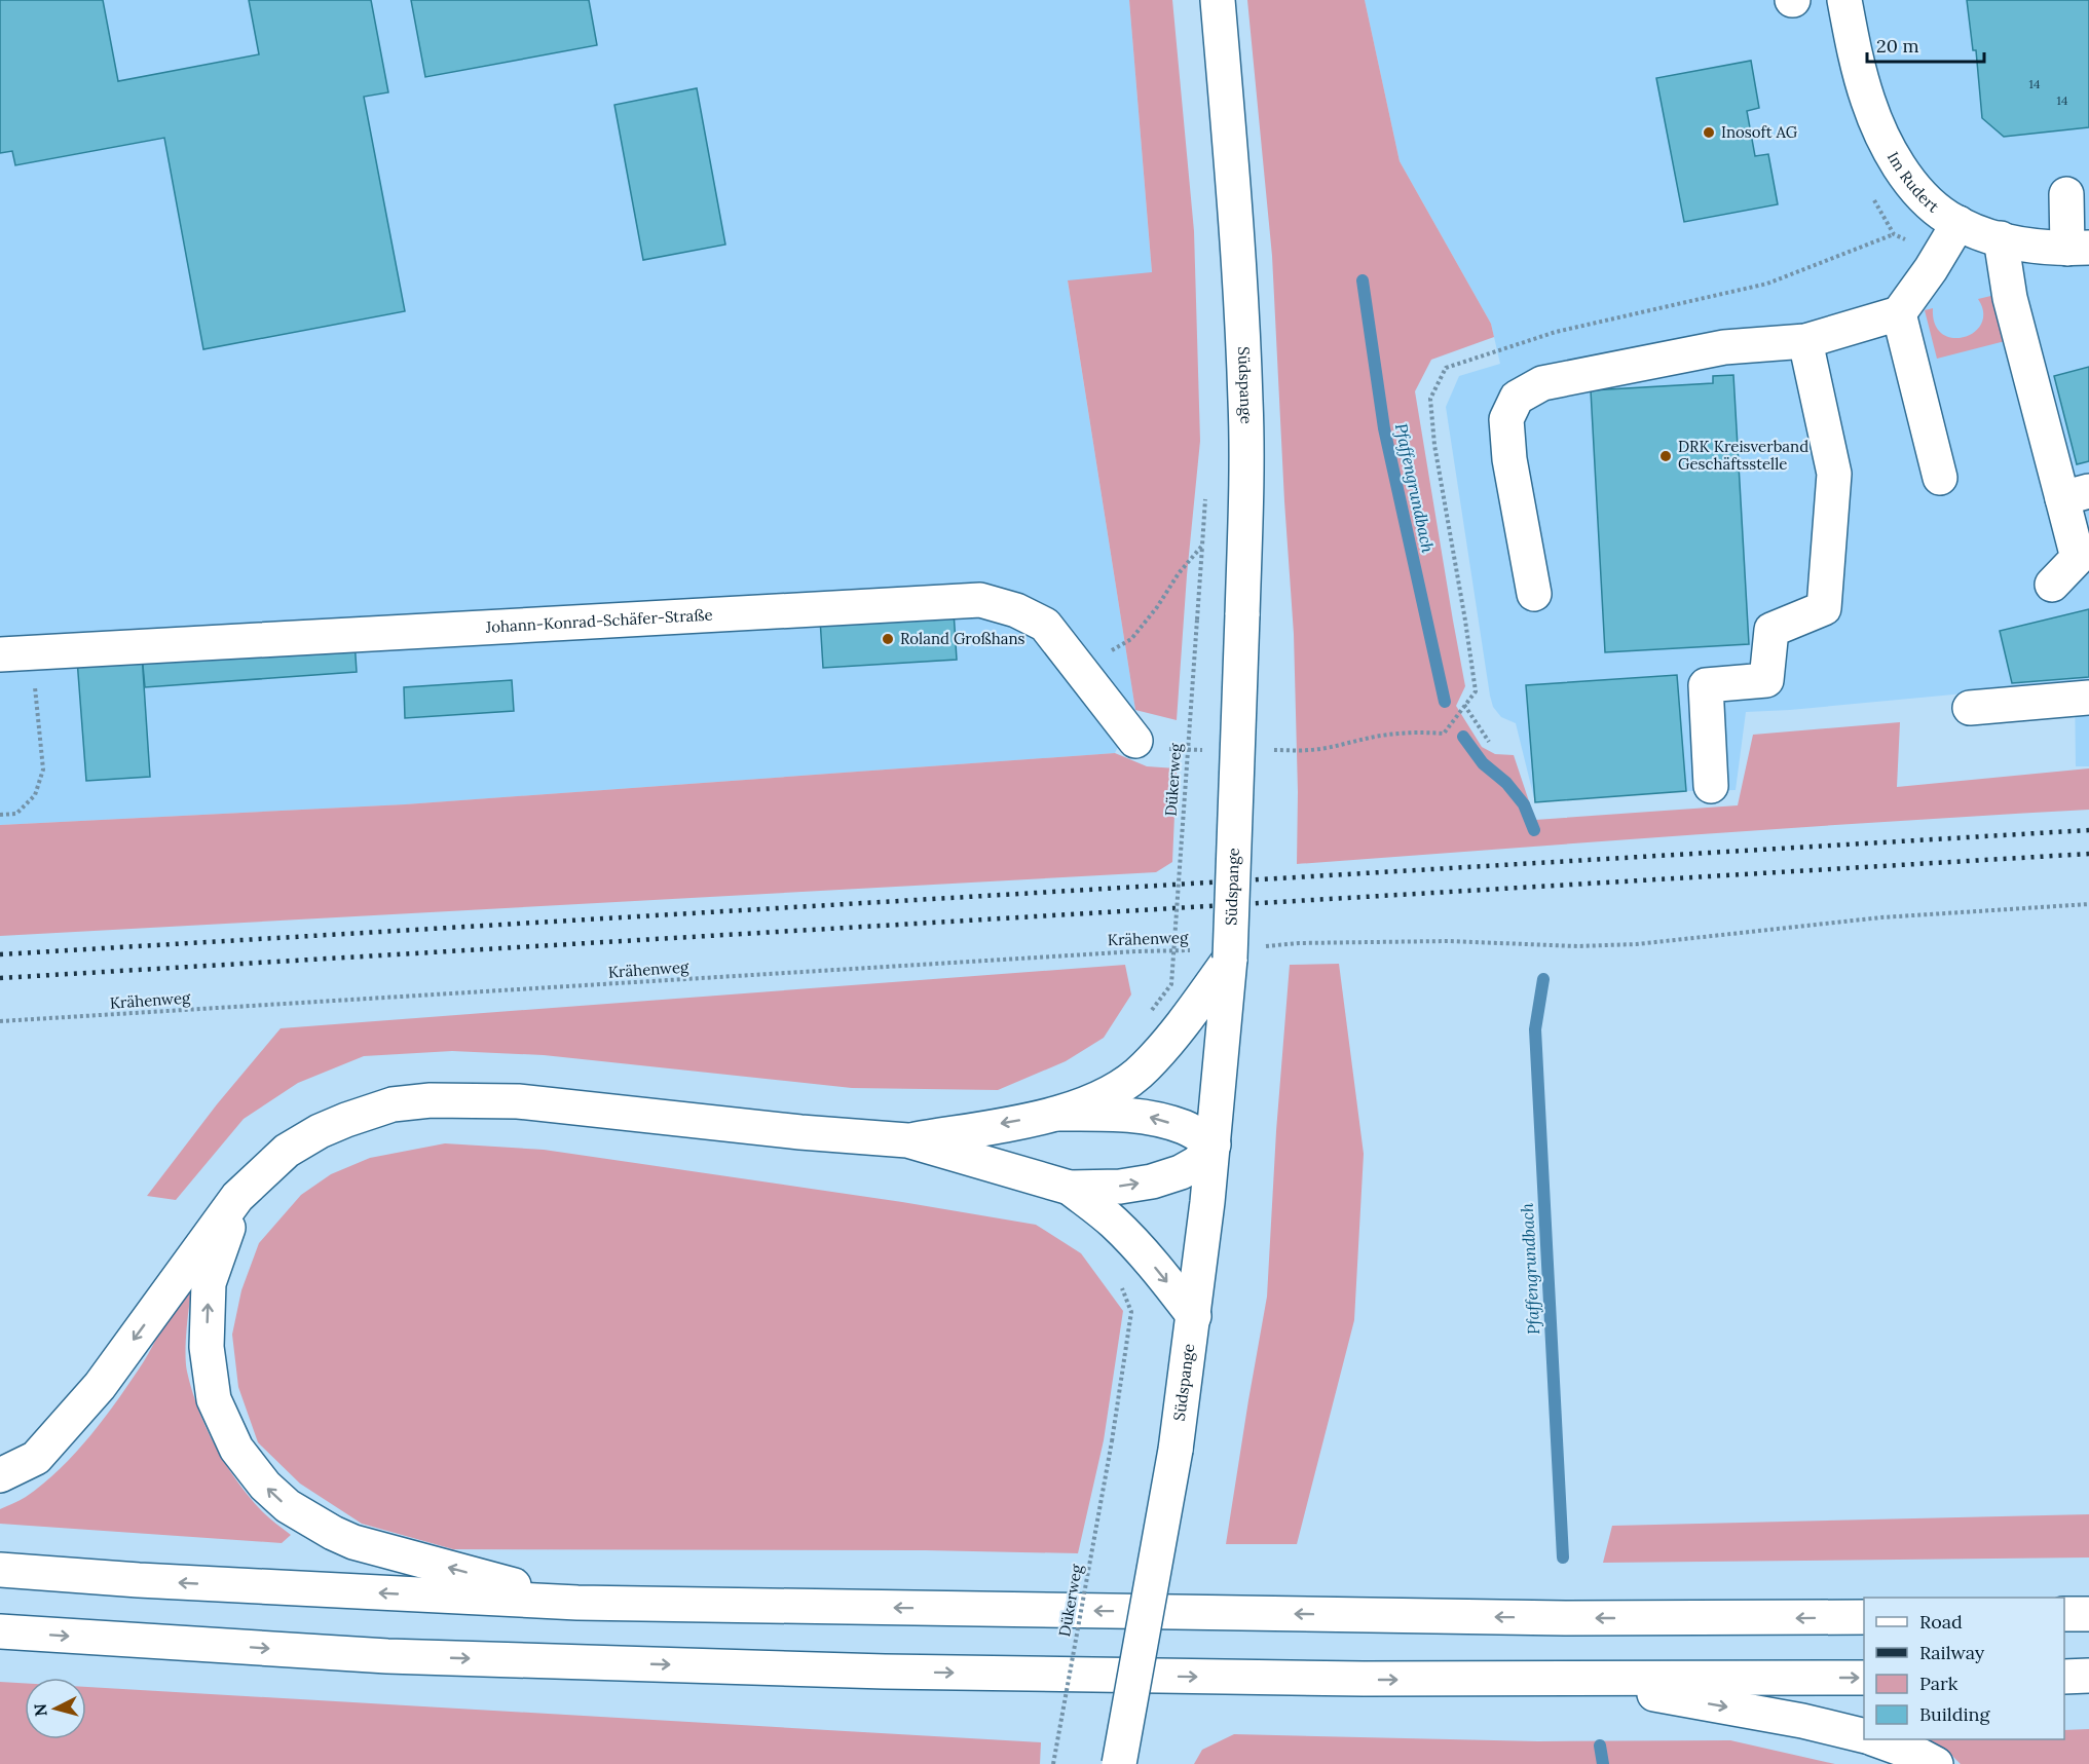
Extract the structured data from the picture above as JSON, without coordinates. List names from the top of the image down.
{
  "streets": {
    "main road": ["Im Rudert", "Südspange", "Johann-Konrad-Schäfer-Straße"],
    "path": ["Dükerweg", "Krähenweg"]
  },
  "water": ["Pfaffengrundbach"],
  "places": ["Inosoft AG", "DRK Kreisverband Geschäftsstelle", "Roland Großhans"],
  "house_numbers": ["14", "14"],
  "legend": [
    "Road",
    "Railway",
    "Park",
    "Building"
  ],
  "scale_bar": "20 m",
  "north": "left"
}
